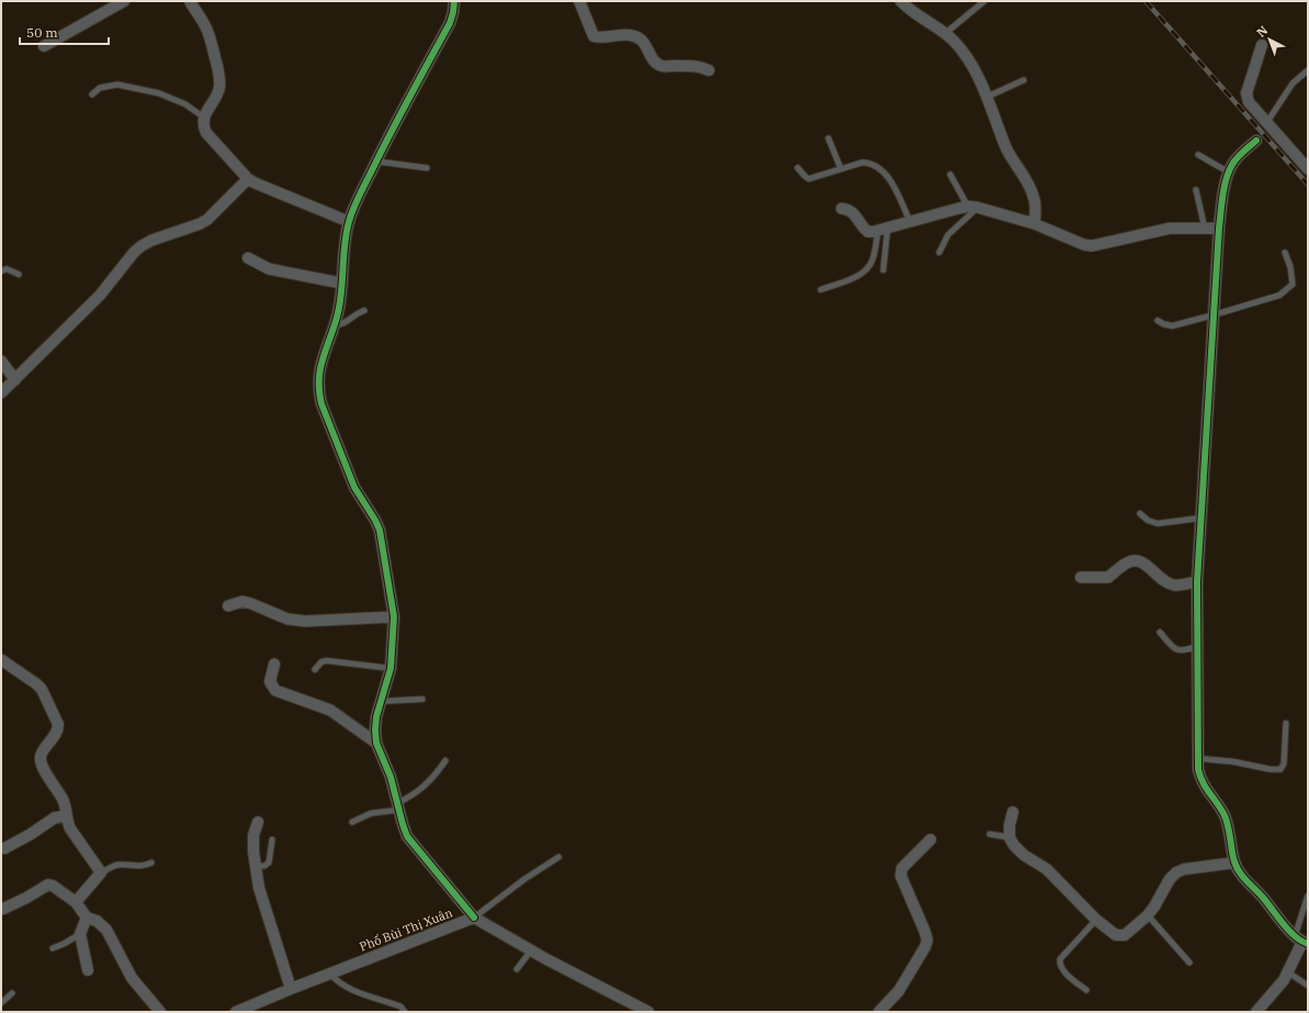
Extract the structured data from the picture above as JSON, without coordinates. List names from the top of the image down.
{
  "streets": {
    "street": ["Phố Bùi Thị Xuân"]
  },
  "scale_bar": "50 m",
  "north": "top left"
}
